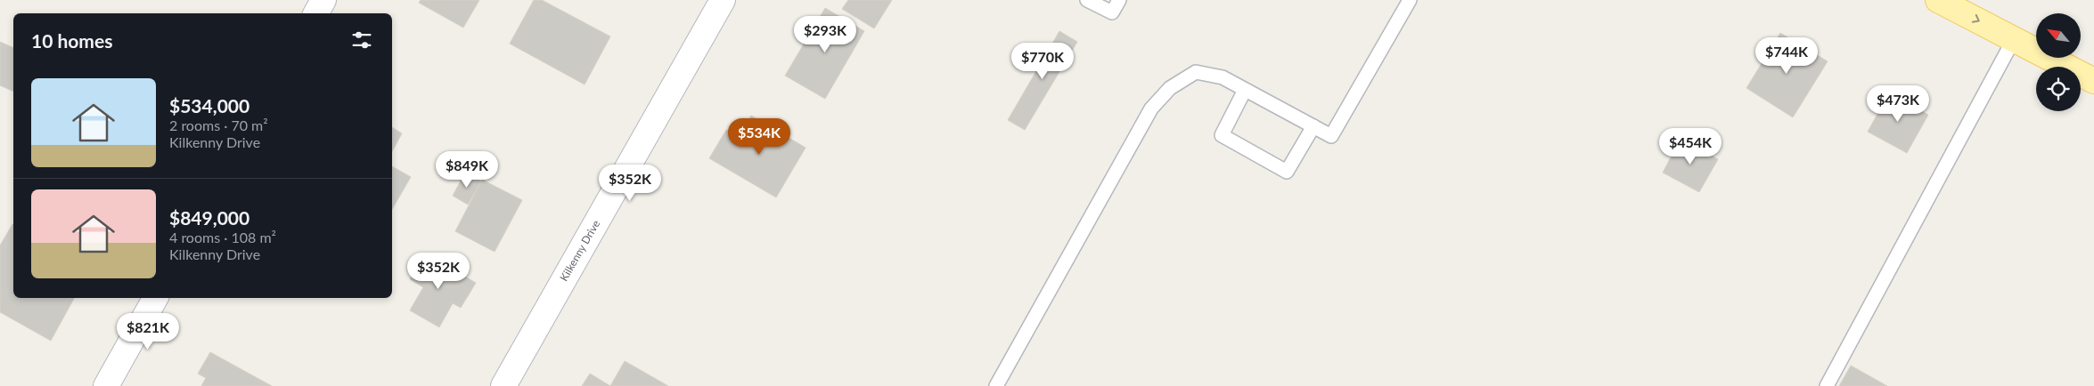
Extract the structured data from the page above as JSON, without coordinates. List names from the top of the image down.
{
  "streets": {
    "street": ["Kilkenny Drive"]
  },
  "north": "top left",
  "page": {
    "heading": "10 homes",
    "price": [
      "$293K",
      "$744K",
      "$770K",
      "$473K",
      "$534K",
      "$454K",
      "$849K",
      "$352K",
      "$352K",
      "$821K"
    ],
    "list": [
      {
        "name": "$534,000",
        "note": "2 rooms · 70 m² · Kilkenny Drive"
      },
      {
        "name": "$849,000",
        "note": "4 rooms · 108 m² · Kilkenny Drive"
      }
    ]
  }
}
